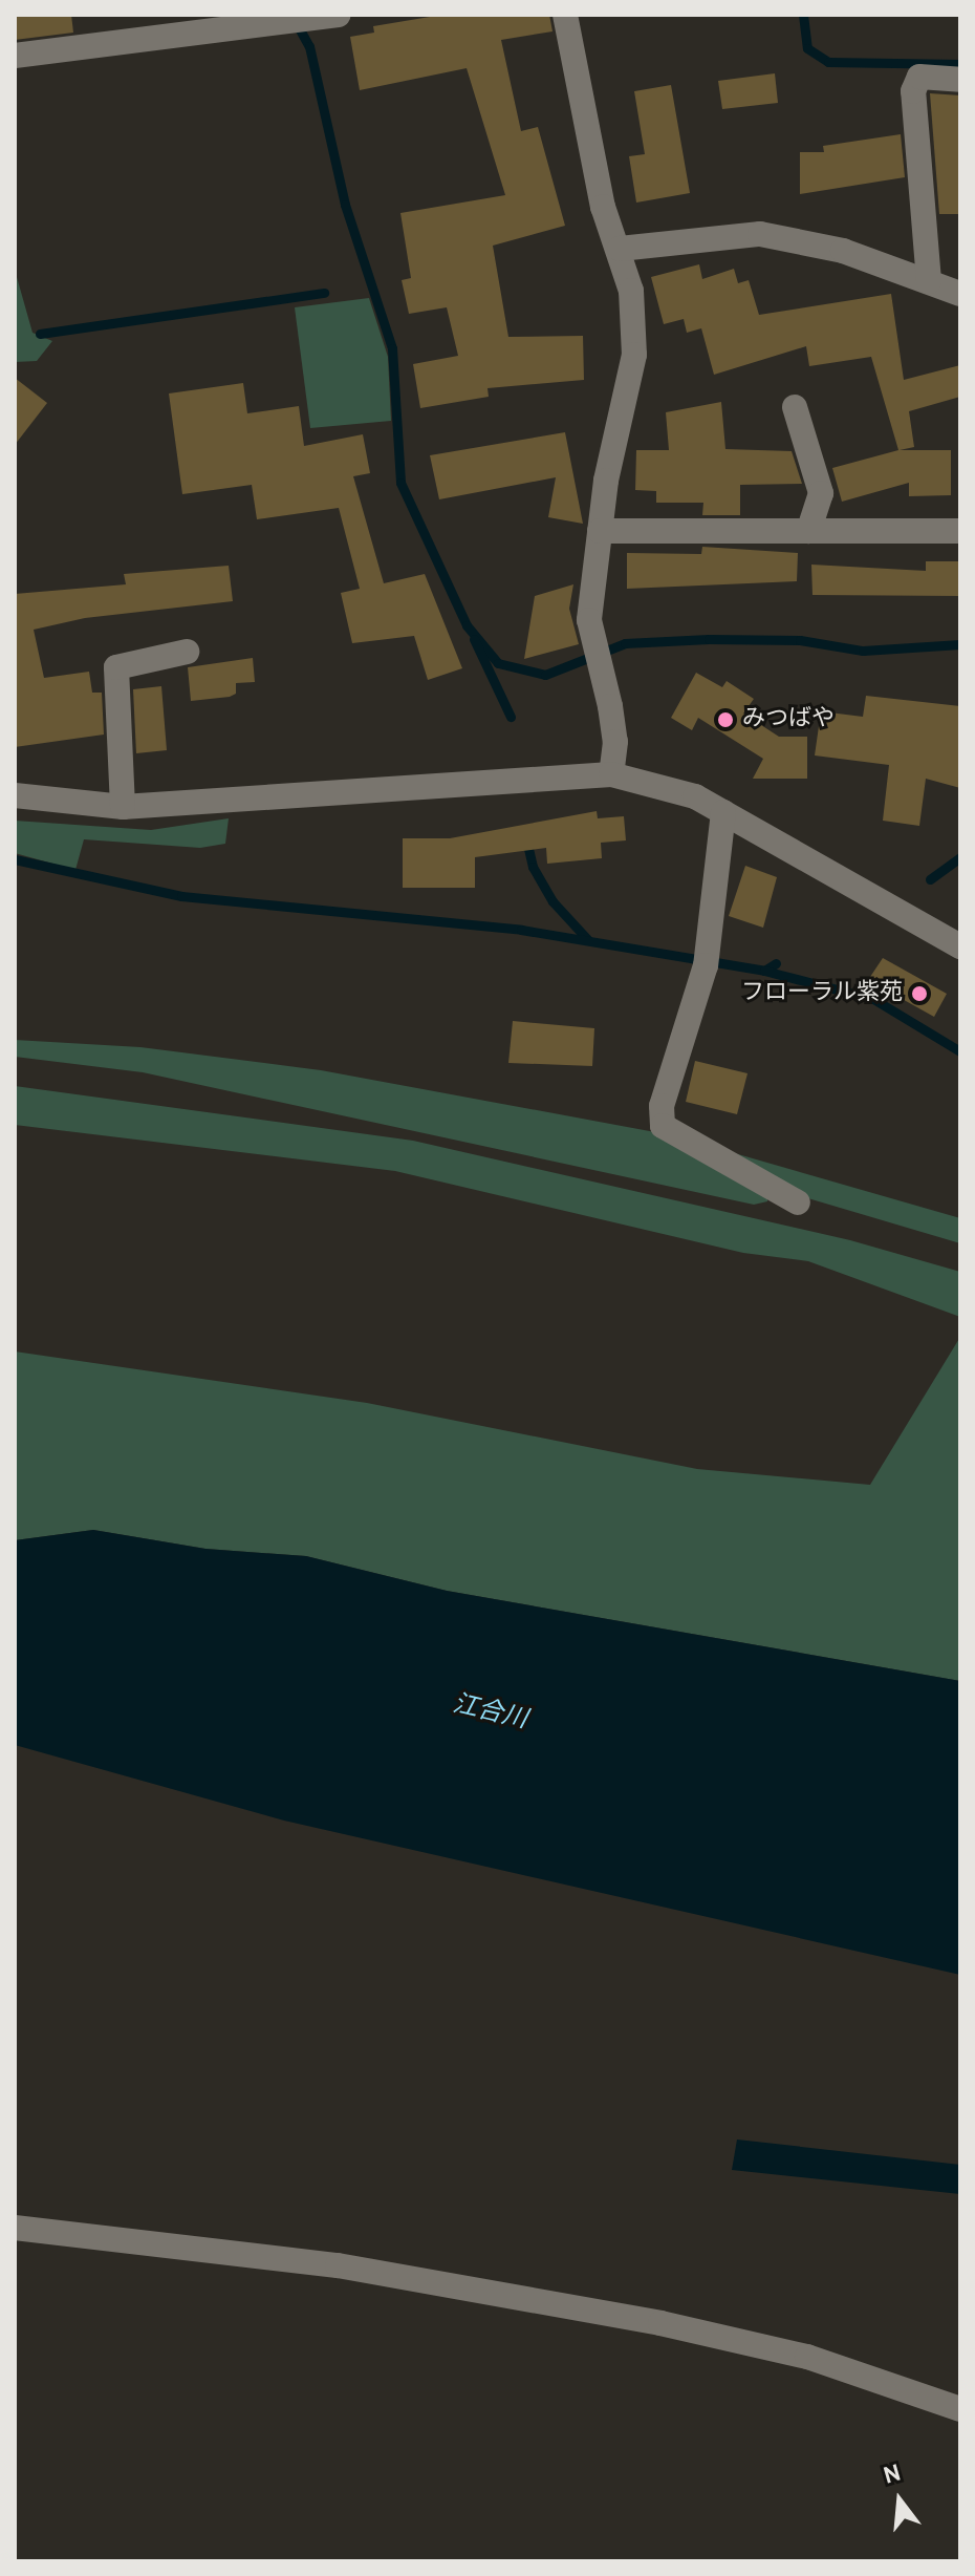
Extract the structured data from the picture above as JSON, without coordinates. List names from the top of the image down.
{
  "water": ["江合川"],
  "places": ["みつばや", "フローラル紫苑"],
  "north": "top"
}
